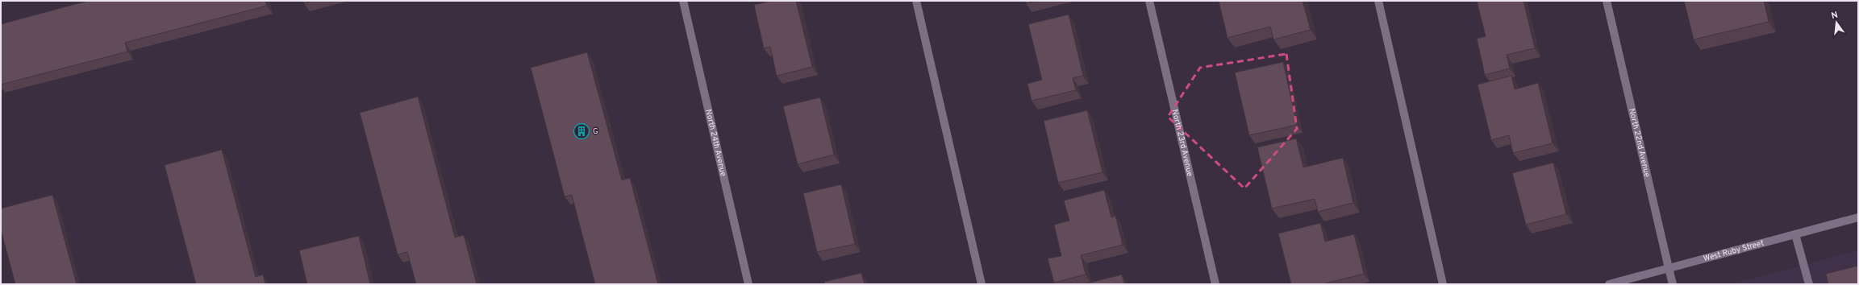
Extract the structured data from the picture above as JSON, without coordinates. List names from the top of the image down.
{
  "streets": {
    "street": [
      "North 24th Avenue",
      "North 23rd Avenue",
      "North 22nd Avenue",
      "West Ruby Street"
    ]
  },
  "crossings": [
    ["North 22nd Avenue", "West Ruby Street"]
  ],
  "places": {
    "building": ["G"]
  },
  "north": "top"
}
